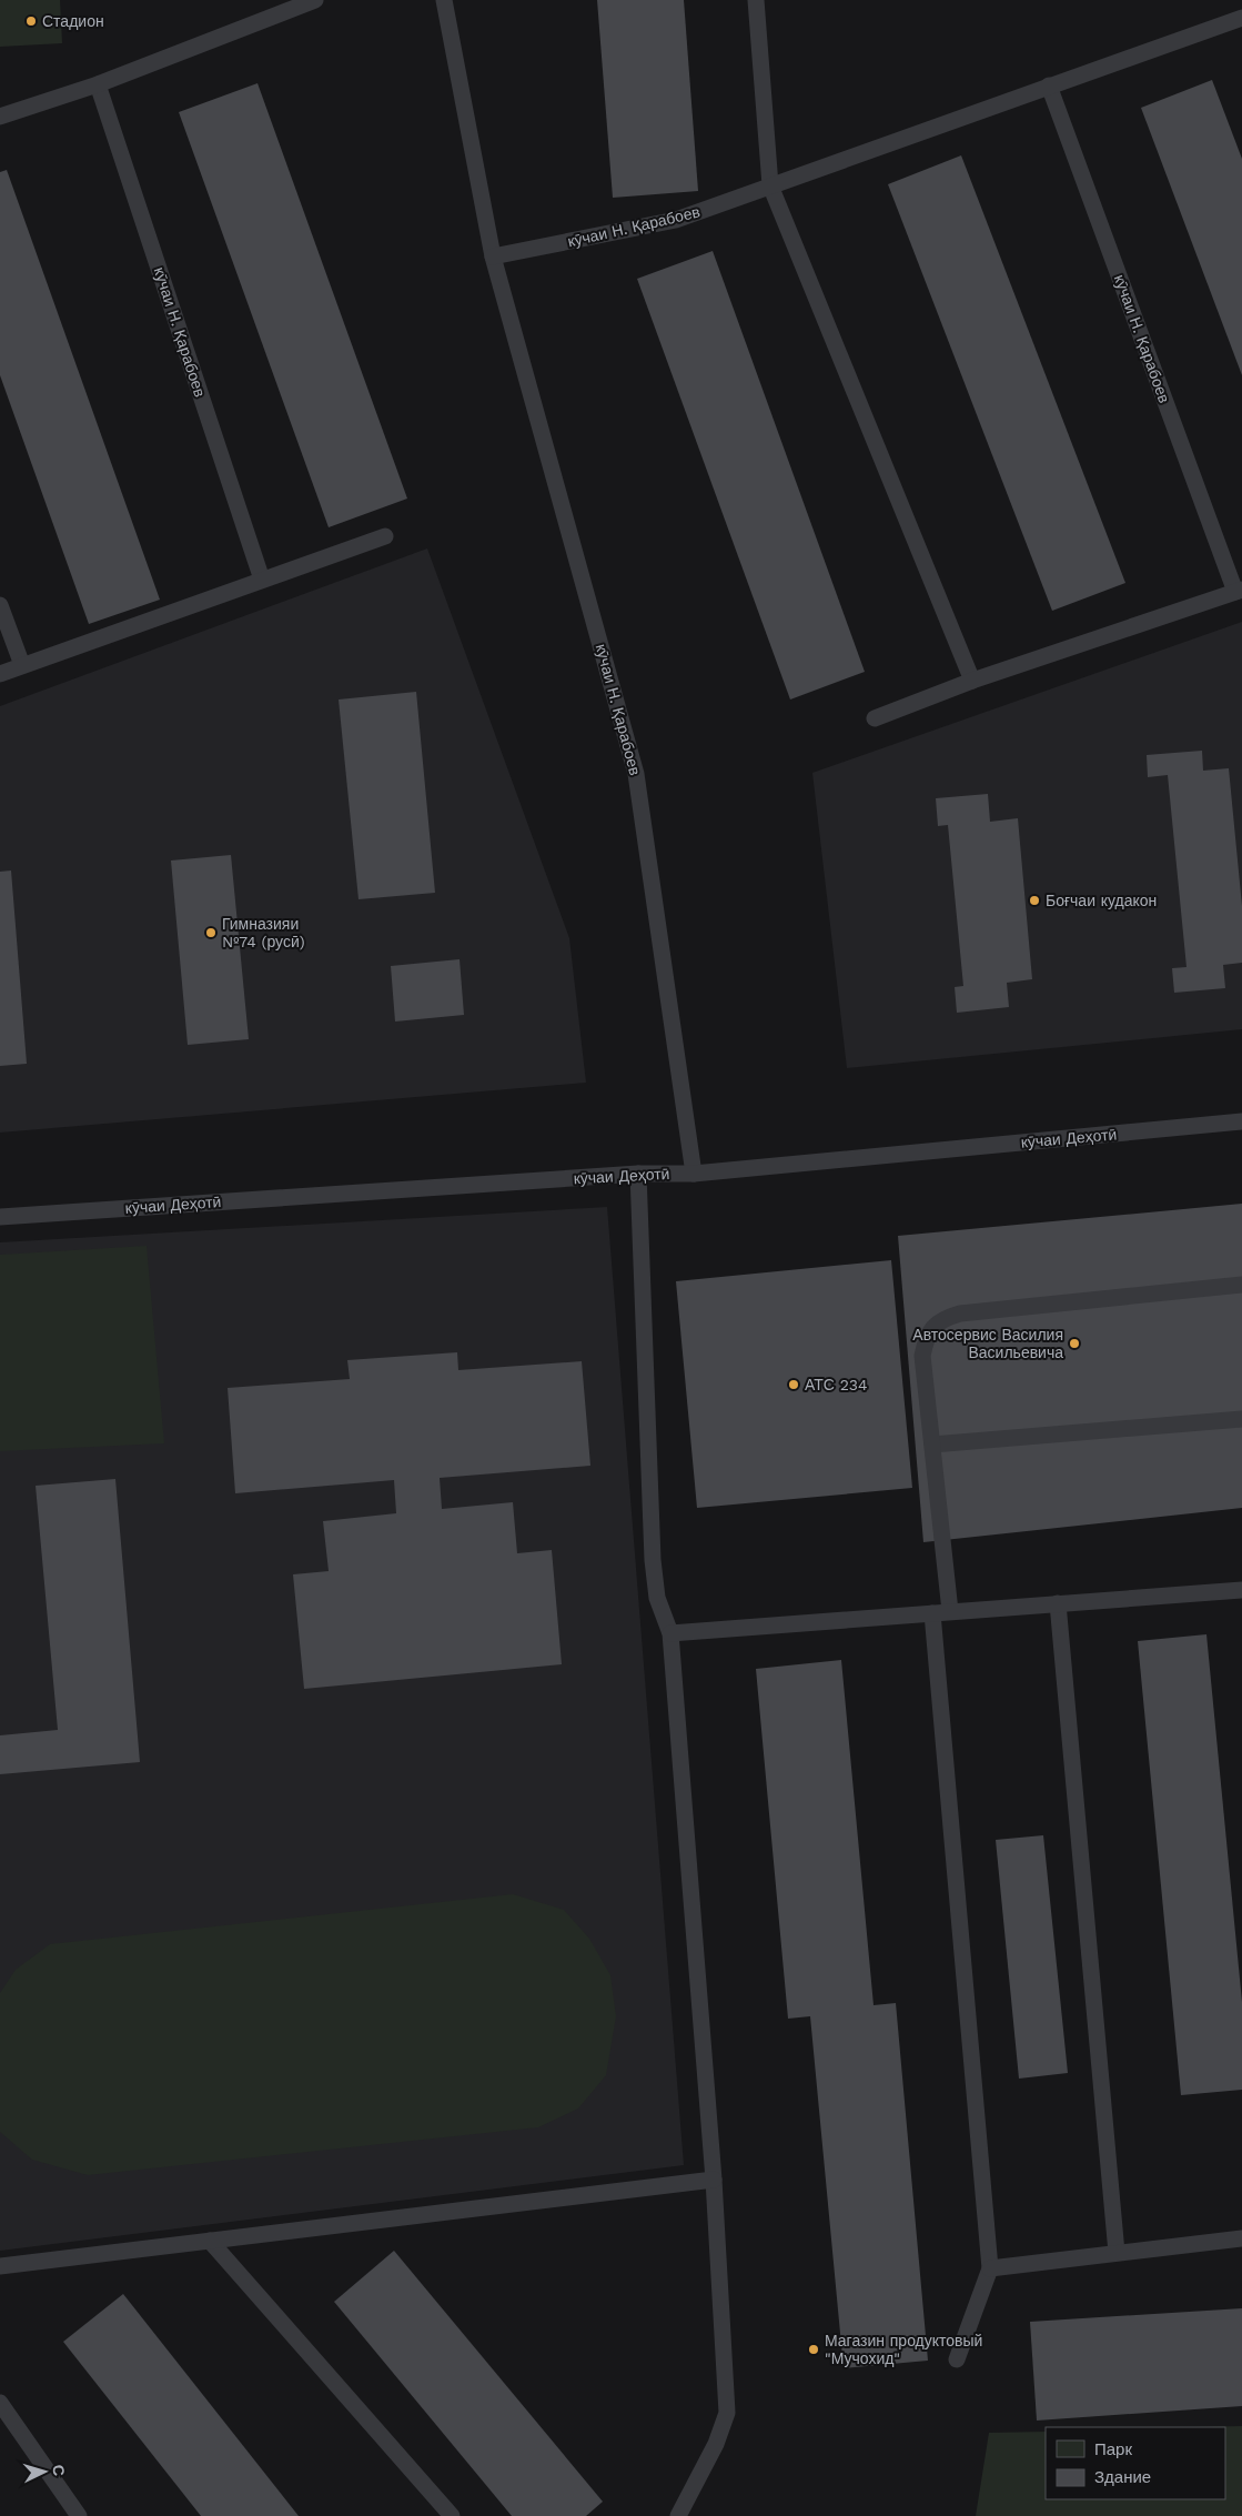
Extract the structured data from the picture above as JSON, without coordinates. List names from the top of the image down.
{
  "streets": {
    "lane": ["кӯчаи Н. Қарабоев", "кӯчаи Деҳотӣ"]
  },
  "crossings": [
    ["кӯчаи Н. Қарабоев", "кӯчаи Деҳотӣ"]
  ],
  "places": [
    "Стадион",
    "Боғчаи кудакон",
    "Гимназияи №74 (русӣ)",
    "Автосервис Василия Васильевича",
    "АТС 234",
    "Магазин продуктовый \"Мучохид\""
  ],
  "legend": ["Парк", "Здание"],
  "north": "right"
}
